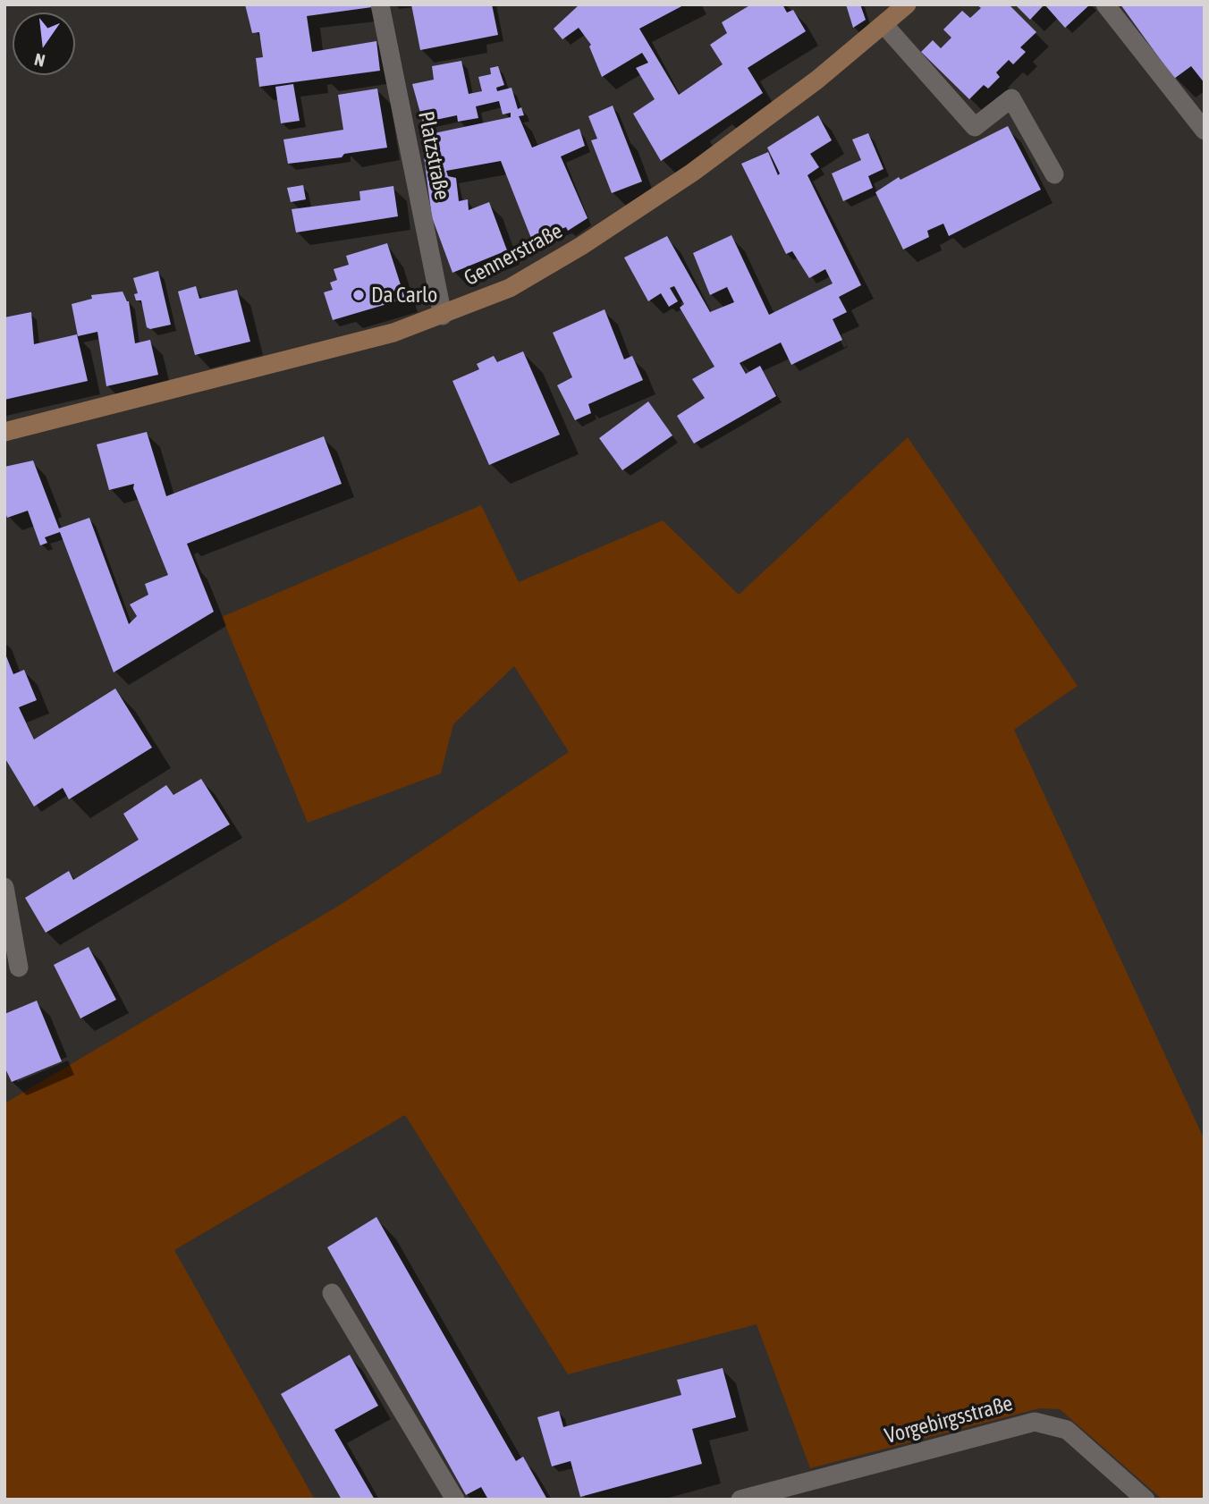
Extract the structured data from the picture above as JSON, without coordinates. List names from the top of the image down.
{
  "streets": {
    "street": ["Platzstraße", "Gennerstraße", "Vorgebirgsstraße"]
  },
  "crossings": [
    ["Platzstraße", "Gennerstraße"]
  ],
  "places": ["Da Carlo"],
  "north": "bottom"
}
